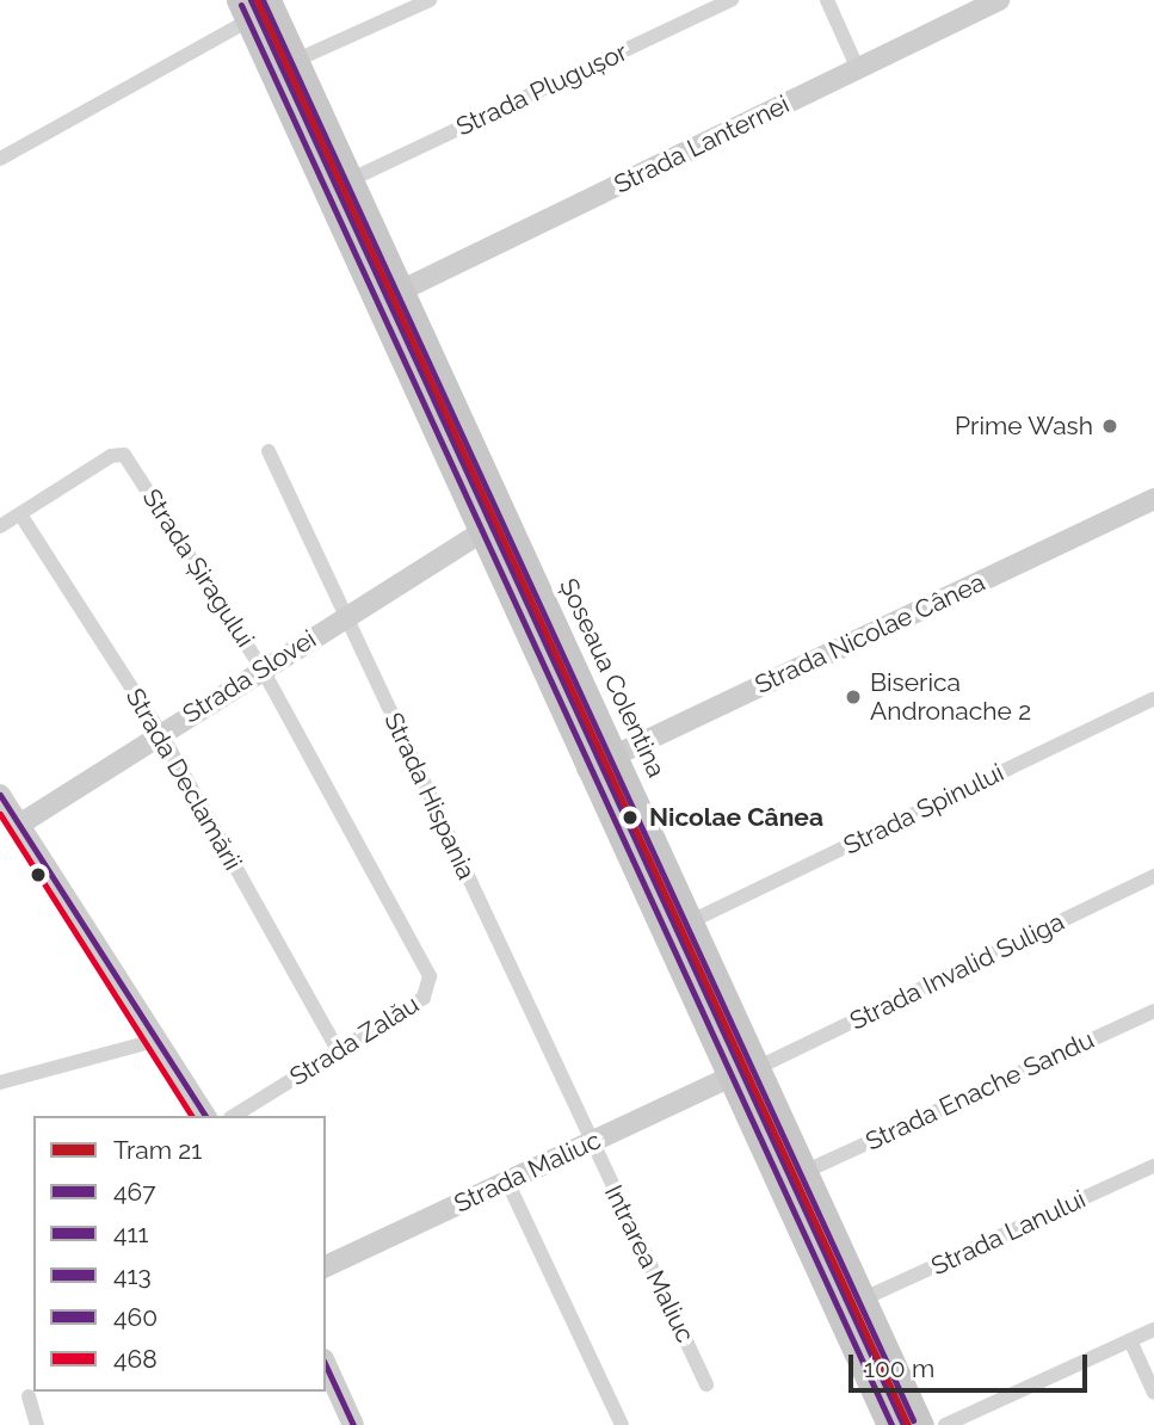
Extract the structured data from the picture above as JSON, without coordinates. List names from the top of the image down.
{
  "streets": {
    "main road": ["Șoseaua Colentina"],
    "street": [
      "Strada Plugușor",
      "Strada Lanternei",
      "Strada Șiragului",
      "Strada Nicolae Cânea",
      "Strada Slovei",
      "Strada Declamării",
      "Strada Hispania",
      "Strada Spinului",
      "Strada Invalid Suliga",
      "Strada Zalău",
      "Strada Enache Sandu",
      "Strada Maliuc",
      "Strada Lanului",
      "Intrarea Maliuc"
    ]
  },
  "crossings": [
    ["Strada Plugușor", "Șoseaua Colentina"],
    ["Strada Lanternei", "Șoseaua Colentina"],
    ["Strada Șiragului", "Strada Slovei"],
    ["Strada Șiragului", "Strada Declamării"],
    ["Strada Șiragului", "Strada Zalău"],
    ["Strada Nicolae Cânea", "Șoseaua Colentina"],
    ["Strada Slovei", "Strada Declamării"],
    ["Strada Slovei", "Strada Hispania"],
    ["Șoseaua Colentina", "Strada Spinului"],
    ["Șoseaua Colentina", "Strada Invalid Suliga"],
    ["Șoseaua Colentina", "Strada Enache Sandu"],
    ["Șoseaua Colentina", "Strada Lanului"],
    ["Strada Declamării", "Strada Zalău"],
    ["Strada Hispania", "Strada Maliuc"],
    ["Strada Hispania", "Intrarea Maliuc"],
    ["Strada Maliuc", "Intrarea Maliuc"]
  ],
  "places": ["Prime Wash", "Biserica Andronache 2", "Nicolae Cânea"],
  "lines": [
    "tram line 21",
    "transit line 467",
    "transit line 413",
    "transit line 411",
    "transit line 460",
    "transit line 468"
  ],
  "legend": [
    "Tram 21",
    "467",
    "411",
    "413",
    "460",
    "468"
  ],
  "scale_bar": "100 m"
}
